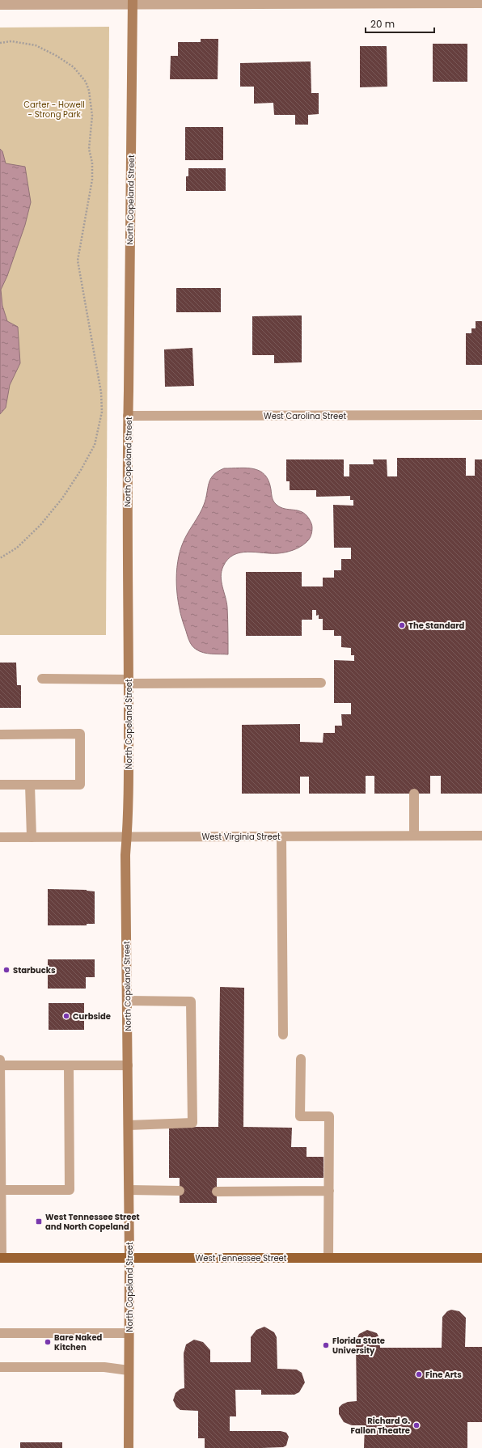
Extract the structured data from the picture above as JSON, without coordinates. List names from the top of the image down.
{
  "streets": {
    "main road": ["West Tennessee Street"],
    "street": ["North Copeland Street", "West Carolina Street", "West Virginia Street"]
  },
  "crossings": [
    ["North Copeland Street", "West Carolina Street"],
    ["North Copeland Street", "West Virginia Street"],
    ["North Copeland Street", "West Tennessee Street"]
  ],
  "parks": ["Carter - Howell - Strong Park"],
  "places": {
    "other": [
      "The Standard",
      "Starbucks",
      "Curbside",
      "Bare Naked Kitchen",
      "Florida State University",
      "Fine Arts",
      "Richard G. Fallon Theatre"
    ],
    "transit": ["West Tennessee Street and North Copeland"]
  },
  "scale_bar": "20 m"
}
